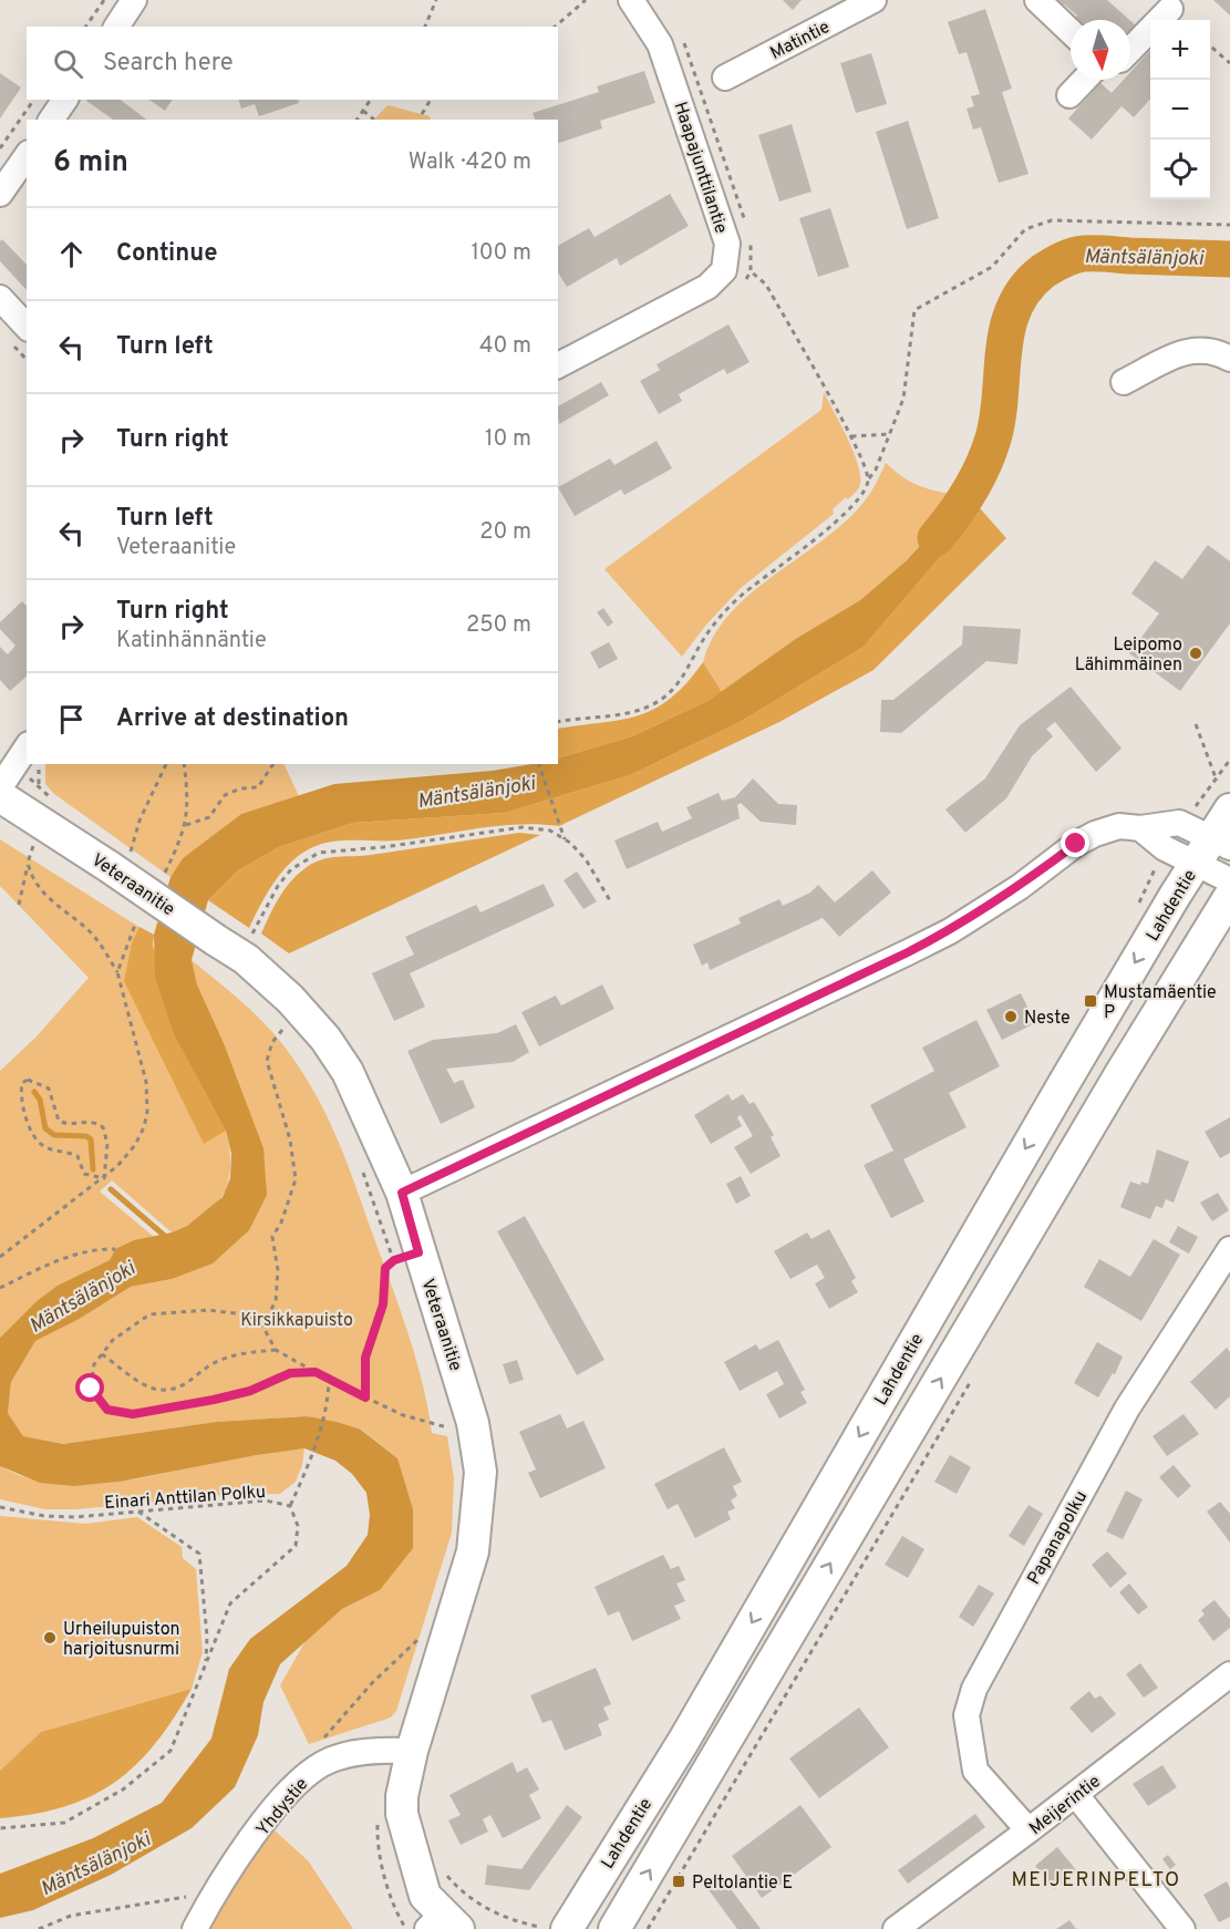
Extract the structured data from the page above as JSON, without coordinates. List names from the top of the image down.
{
  "streets": {
    "main road": ["Veteraanitie", "Lahdentie"],
    "street": [
      "Matintie",
      "Haapajunttilantie",
      "Papanapolku",
      "Meijerintie",
      "Yhdystie"
    ],
    "path": ["Einari Anttilan Polku"]
  },
  "crossings": [
    ["Veteraanitie", "Yhdystie"],
    ["Papanapolku", "Meijerintie"]
  ],
  "districts": ["MEIJERINPELTO"],
  "water": ["Mäntsälänjoki"],
  "parks": ["Kirsikkapuisto"],
  "places": {
    "other": ["Leipomo Lähimmäinen", "Neste", "Urheilupuiston harjoitusnurmi"],
    "transit": ["Mustamäentie P", "Peltolantie E"]
  },
  "north": "bottom",
  "page": {
    "map_buttons": ["+", "−"],
    "search": "Search here",
    "heading": ["6 min", "Walk · 420 m"],
    "list": [
      ["Continue", "100 m"],
      ["Turn left", "40 m"],
      ["Turn right", "10 m"],
      ["Turn left", "Veteraanitie", "20 m"],
      ["Turn right", "Katinhännäntie", "250 m"],
      "Arrive at destination"
    ]
  }
}
